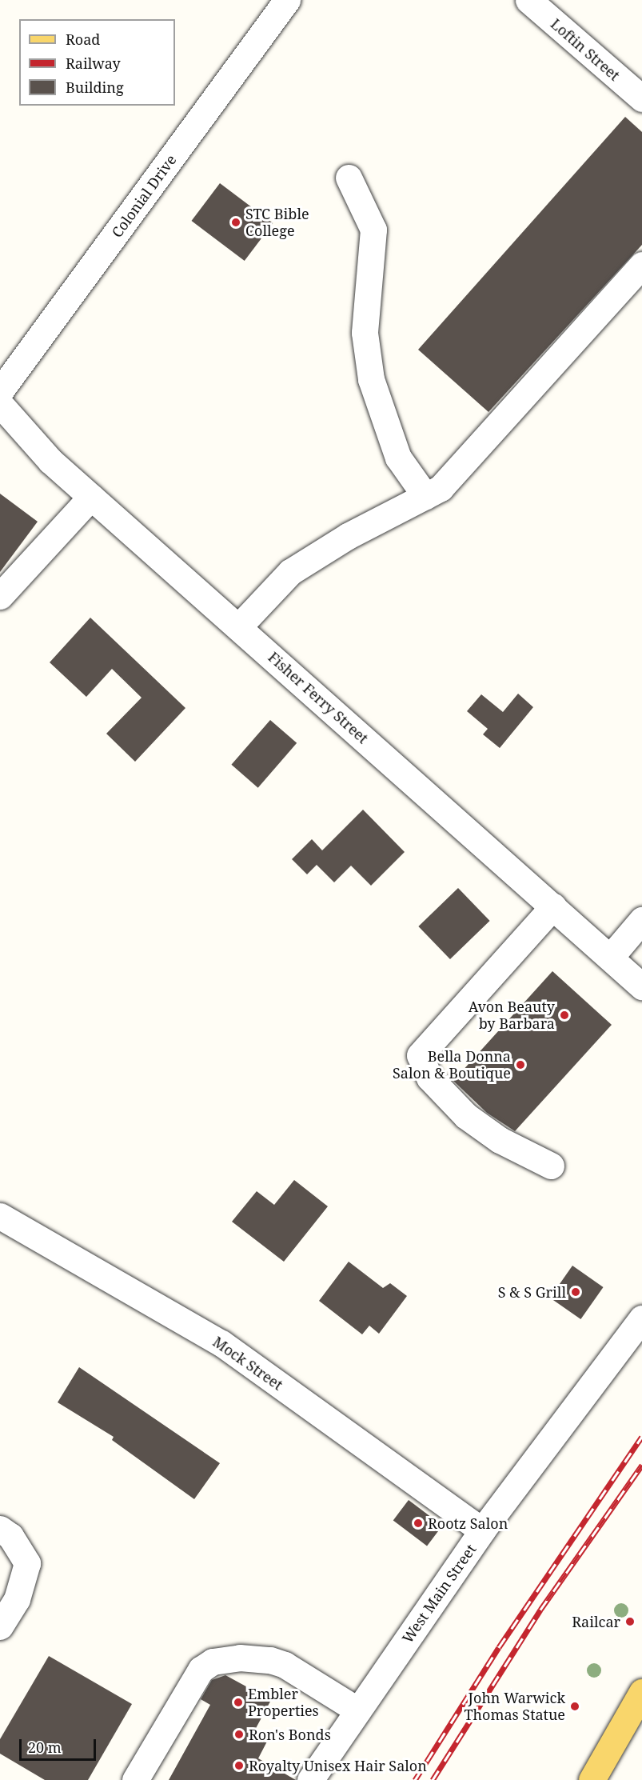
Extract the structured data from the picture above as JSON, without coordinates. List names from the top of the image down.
{
  "streets": {
    "street": [
      "Loftin Street",
      "Colonial Drive",
      "Fisher Ferry Street",
      "Mock Street",
      "West Main Street"
    ]
  },
  "crossings": [
    ["Mock Street", "West Main Street"]
  ],
  "places": [
    "STC Bible College",
    "Avon Beauty by Barbara",
    "Bella Donna Salon & Boutique",
    "S & S Grill",
    "Rootz Salon",
    "Railcar",
    "Embler Properties",
    "John Warwick Thomas Statue",
    "Ron's Bonds",
    "Royalty Unisex Hair Salon"
  ],
  "legend": ["Road", "Railway", "Building"],
  "scale_bar": "20 m"
}
